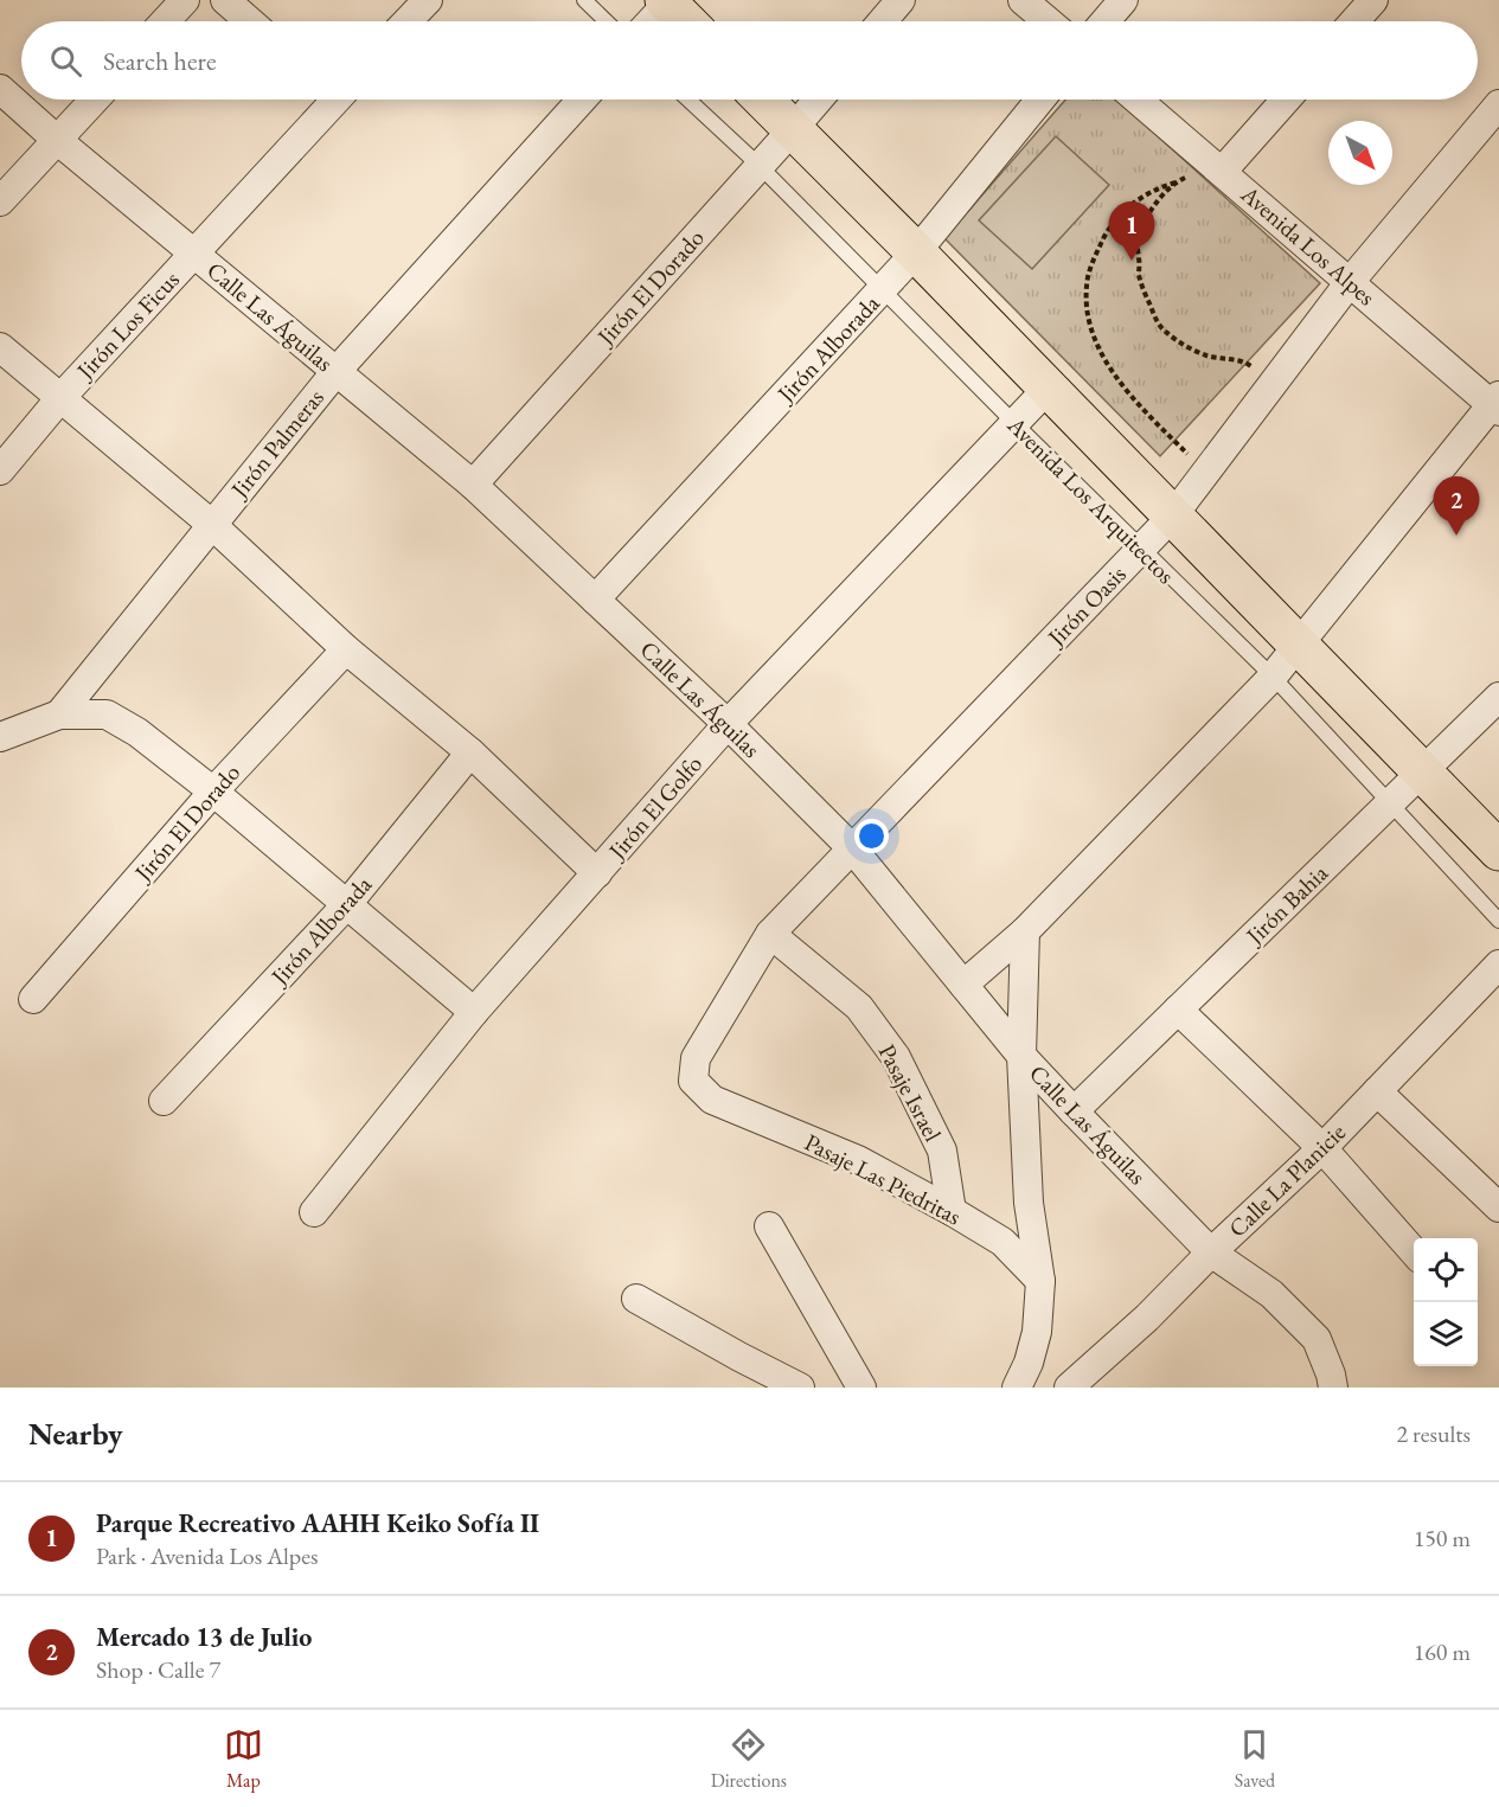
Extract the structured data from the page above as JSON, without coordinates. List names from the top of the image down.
{
  "streets": {
    "main road": ["Avenida Los Arquitectos"],
    "street": [
      "Avenida Los Alpes",
      "Jirón El Dorado",
      "Calle Las Águilas",
      "Jirón Los Ficus",
      "Jirón Alborada",
      "Jirón Palmeras",
      "Jirón Oasis",
      "Jirón El Golfo",
      "Jirón Bahia",
      "Pasaje Israel",
      "Pasaje Las Piedritas",
      "Calle La Planicie"
    ]
  },
  "crossings": [
    ["Avenida Los Alpes", "Jirón Oasis"],
    ["Jirón El Dorado", "Calle Las Águilas"],
    ["Jirón El Dorado", "Avenida Los Arquitectos"],
    ["Calle Las Águilas", "Jirón Los Ficus"],
    ["Calle Las Águilas", "Jirón Alborada"],
    ["Calle Las Águilas", "Jirón Palmeras"],
    ["Calle Las Águilas", "Jirón Oasis"],
    ["Calle Las Águilas", "Jirón El Golfo"],
    ["Calle Las Águilas", "Jirón Bahia"],
    ["Calle Las Águilas", "Calle La Planicie"],
    ["Jirón Alborada", "Avenida Los Arquitectos"],
    ["Avenida Los Arquitectos", "Jirón Oasis"],
    ["Avenida Los Arquitectos", "Jirón El Golfo"],
    ["Avenida Los Arquitectos", "Jirón Bahia"],
    ["Jirón Oasis", "Pasaje Israel"],
    ["Jirón Oasis", "Pasaje Las Piedritas"],
    ["Pasaje Israel", "Pasaje Las Piedritas"]
  ],
  "north": "bottom right",
  "page": {
    "search": "Search here",
    "pins": ["1", "2"],
    "heading": ["Nearby", "2 results"],
    "list": [
      {
        "mark": "1",
        "name": "Parque Recreativo AAHH Keiko Sofía II",
        "note": "Park · Avenida Los Alpes",
        "value": "150 m"
      },
      {
        "mark": "2",
        "name": "Mercado 13 de Julio",
        "note": "Shop · Calle 7",
        "value": "160 m"
      }
    ],
    "nav": ["Map", "Directions", "Saved"]
  }
}
